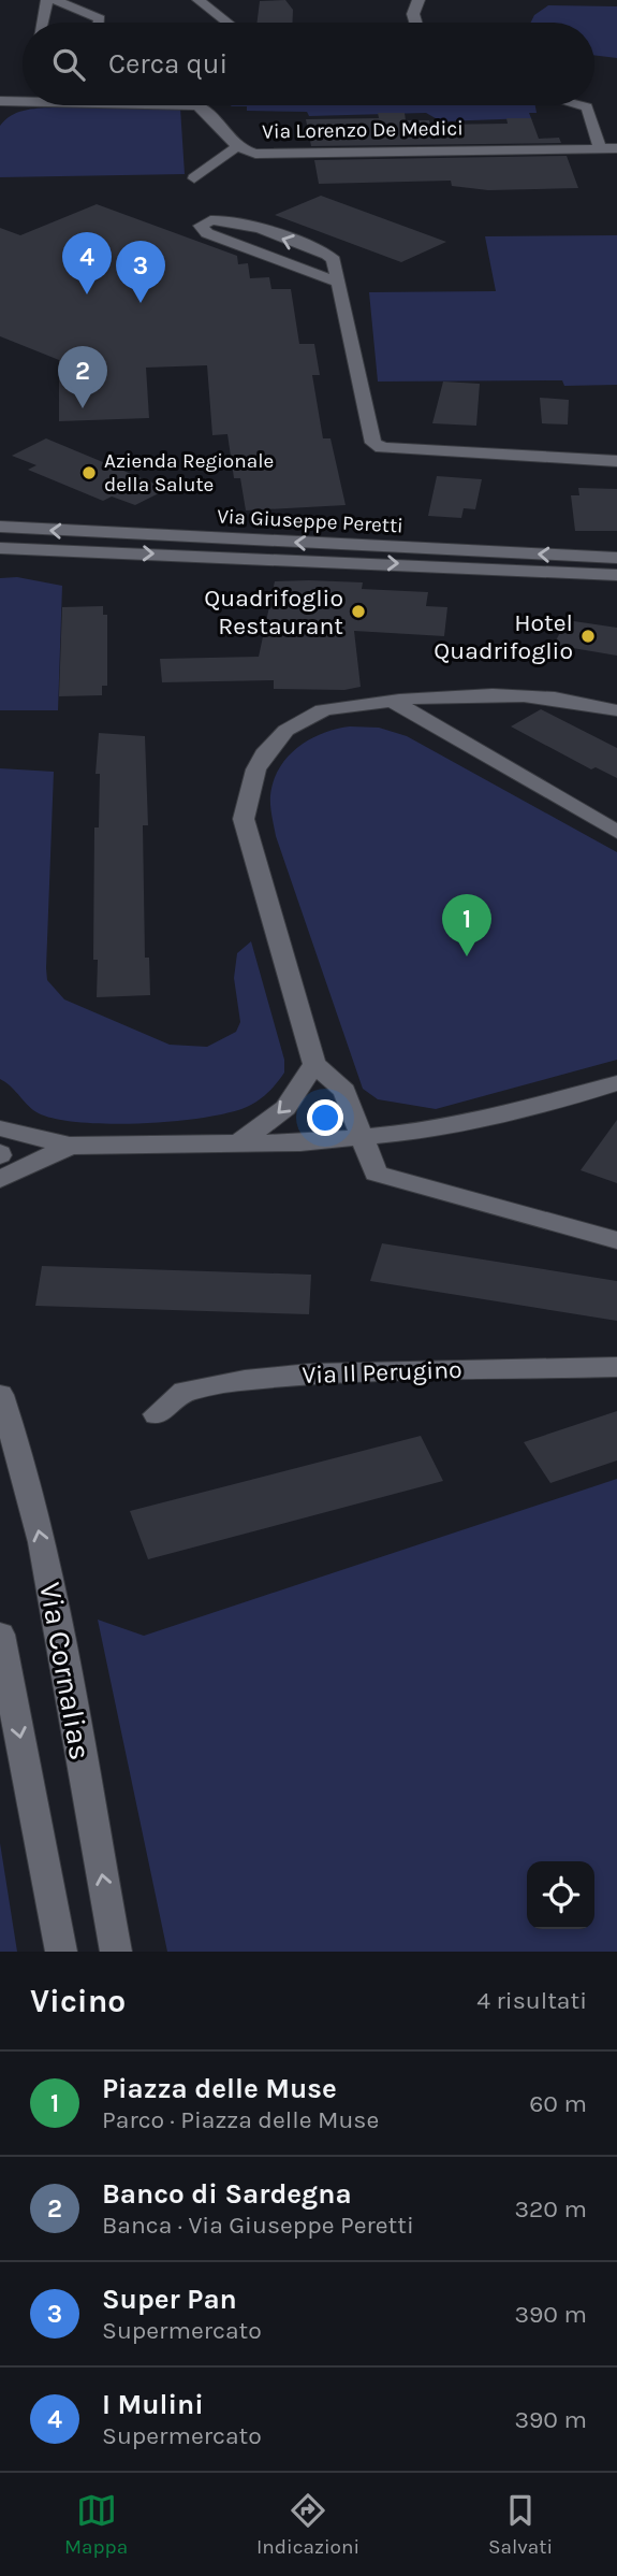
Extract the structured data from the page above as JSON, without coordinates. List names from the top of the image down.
{
  "streets": {
    "street": [
      "Via Lorenzo De Medici",
      "Via Giuseppe Peretti",
      "Via Il Perugino",
      "Via Cornalias"
    ]
  },
  "places": ["Azienda Regionale della Salute", "Quadrifoglio Restaurant", "Hotel Quadrifoglio"],
  "page": {
    "search": "Cerca qui",
    "pins": [
      "4",
      "3",
      "2",
      "1"
    ],
    "heading": ["Vicino", "4 risultati"],
    "list": [
      {
        "mark": "1",
        "name": "Piazza delle Muse",
        "note": "Parco · Piazza delle Muse",
        "value": "60 m"
      },
      {
        "mark": "2",
        "name": "Banco di Sardegna",
        "note": "Banca · Via Giuseppe Peretti",
        "value": "320 m"
      },
      {
        "mark": "3",
        "name": "Super Pan",
        "note": "Supermercato",
        "value": "390 m"
      },
      {
        "mark": "4",
        "name": "I Mulini",
        "note": "Supermercato",
        "value": "390 m"
      }
    ],
    "nav": ["Mappa", "Indicazioni", "Salvati"]
  }
}
